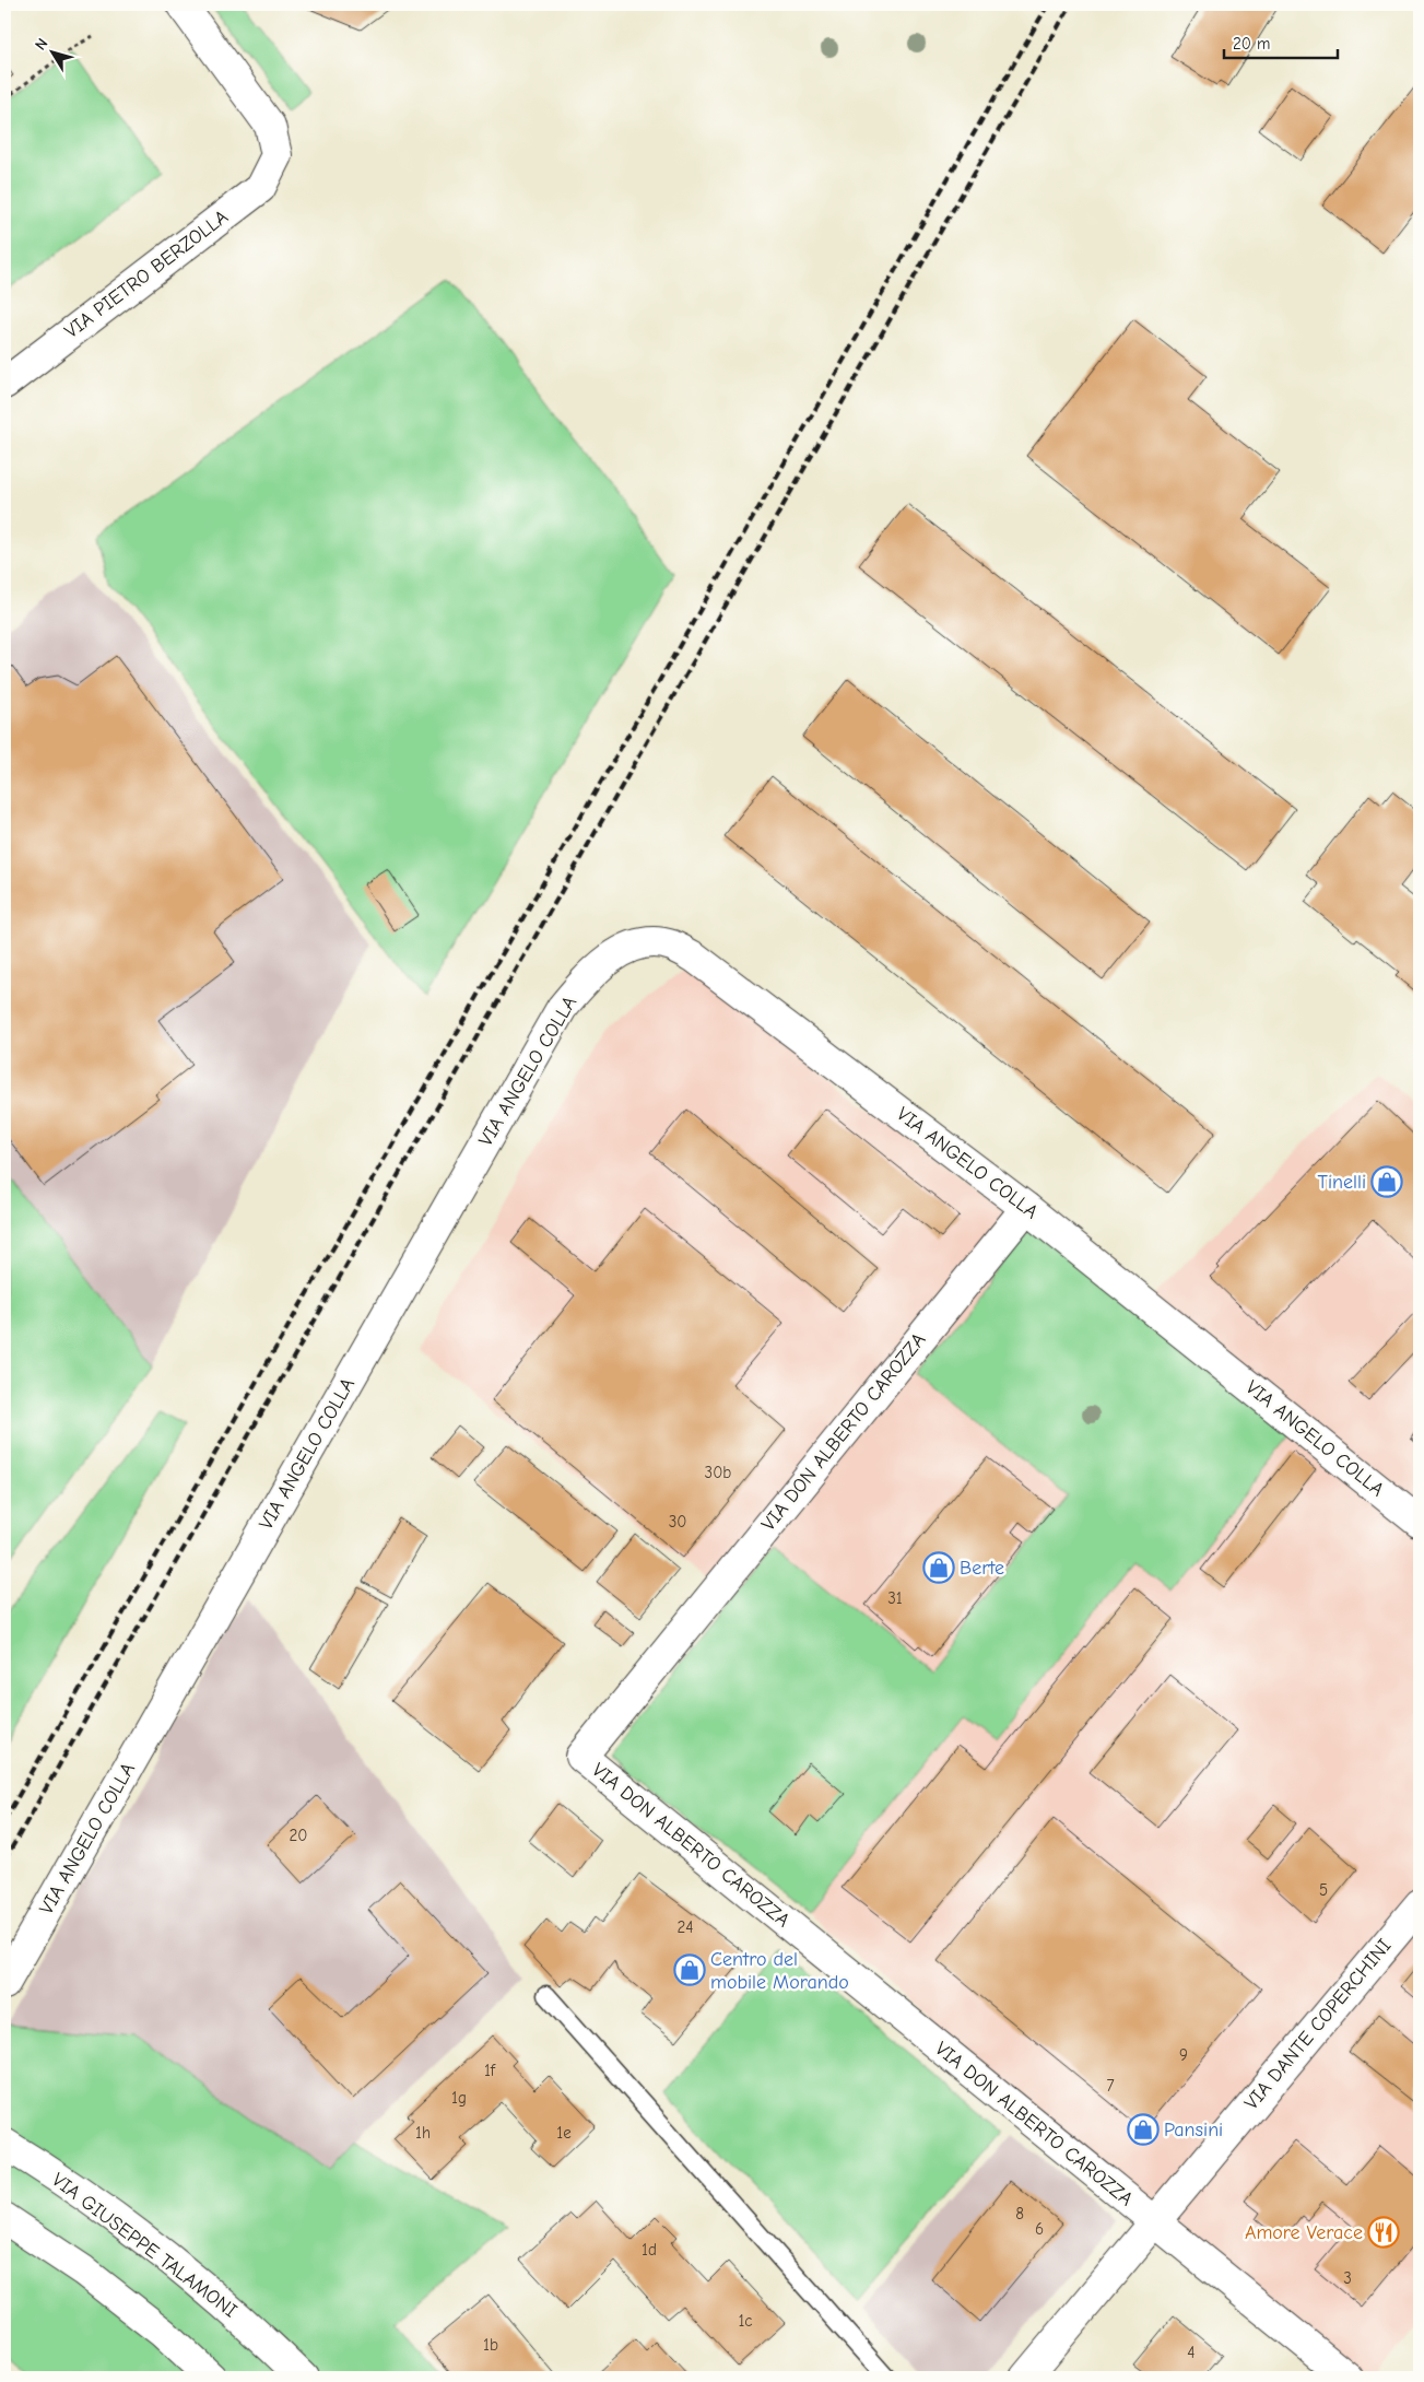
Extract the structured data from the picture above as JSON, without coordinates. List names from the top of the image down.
{
  "streets": {
    "main road": [
      "VIA PIETRO BERZOLLA",
      "VIA ANGELO COLLA",
      "VIA DON ALBERTO CAROZZA",
      "VIA DANTE COPERCHINI",
      "VIA GIUSEPPE TALAMONI"
    ]
  },
  "crossings": [
    ["VIA ANGELO COLLA", "VIA DON ALBERTO CAROZZA"],
    ["VIA DON ALBERTO CAROZZA", "VIA DANTE COPERCHINI"]
  ],
  "places": {
    "shop": [
      "Tinelli",
      "Berte",
      "Centro del mobile Morando",
      "Pansini"
    ],
    "restaurant": ["Amore Verace"]
  },
  "house_numbers": [
    "30b",
    "30",
    "31",
    "20",
    "5",
    "24",
    "9",
    "1f",
    "7",
    "1g",
    "1h",
    "1e",
    "8",
    "6",
    "1d",
    "3",
    "1c",
    "1b",
    "4"
  ],
  "scale_bar": "20 m",
  "north": "top left"
}
